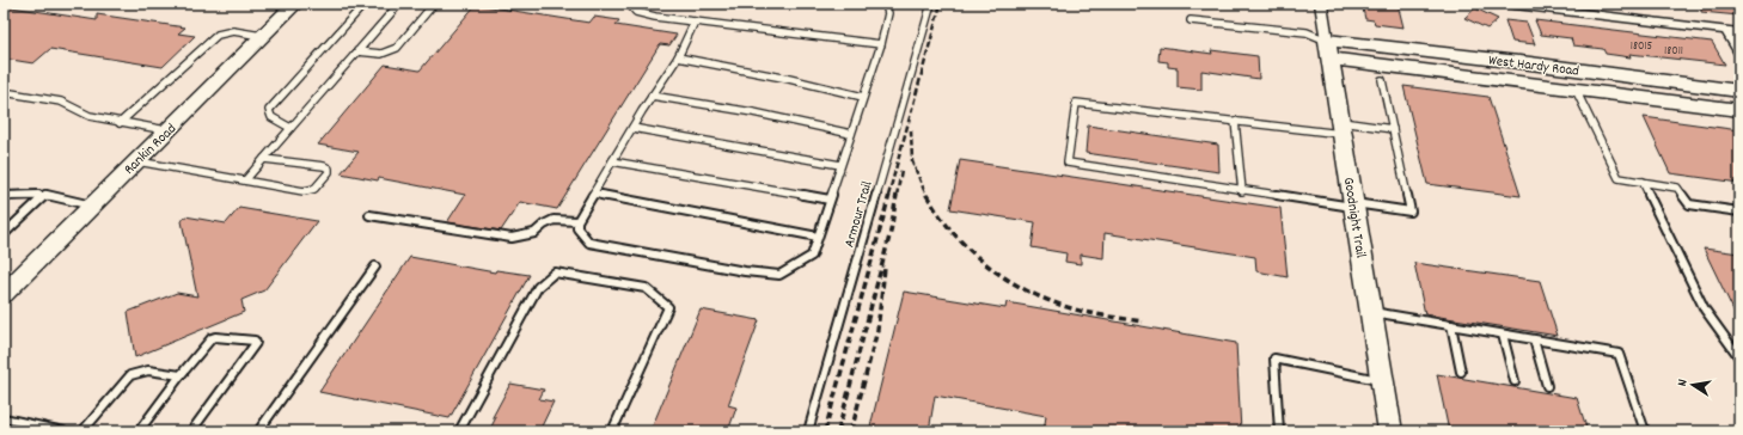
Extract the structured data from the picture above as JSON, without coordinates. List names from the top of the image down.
{
  "streets": {
    "street": ["West Hardy Road", "Rankin Road", "Goodnight Trail"],
    "lane": ["Armour Trail"]
  },
  "crossings": [
    ["West Hardy Road", "Goodnight Trail"]
  ],
  "house_numbers": ["18015", "18011"],
  "north": "left"
}
